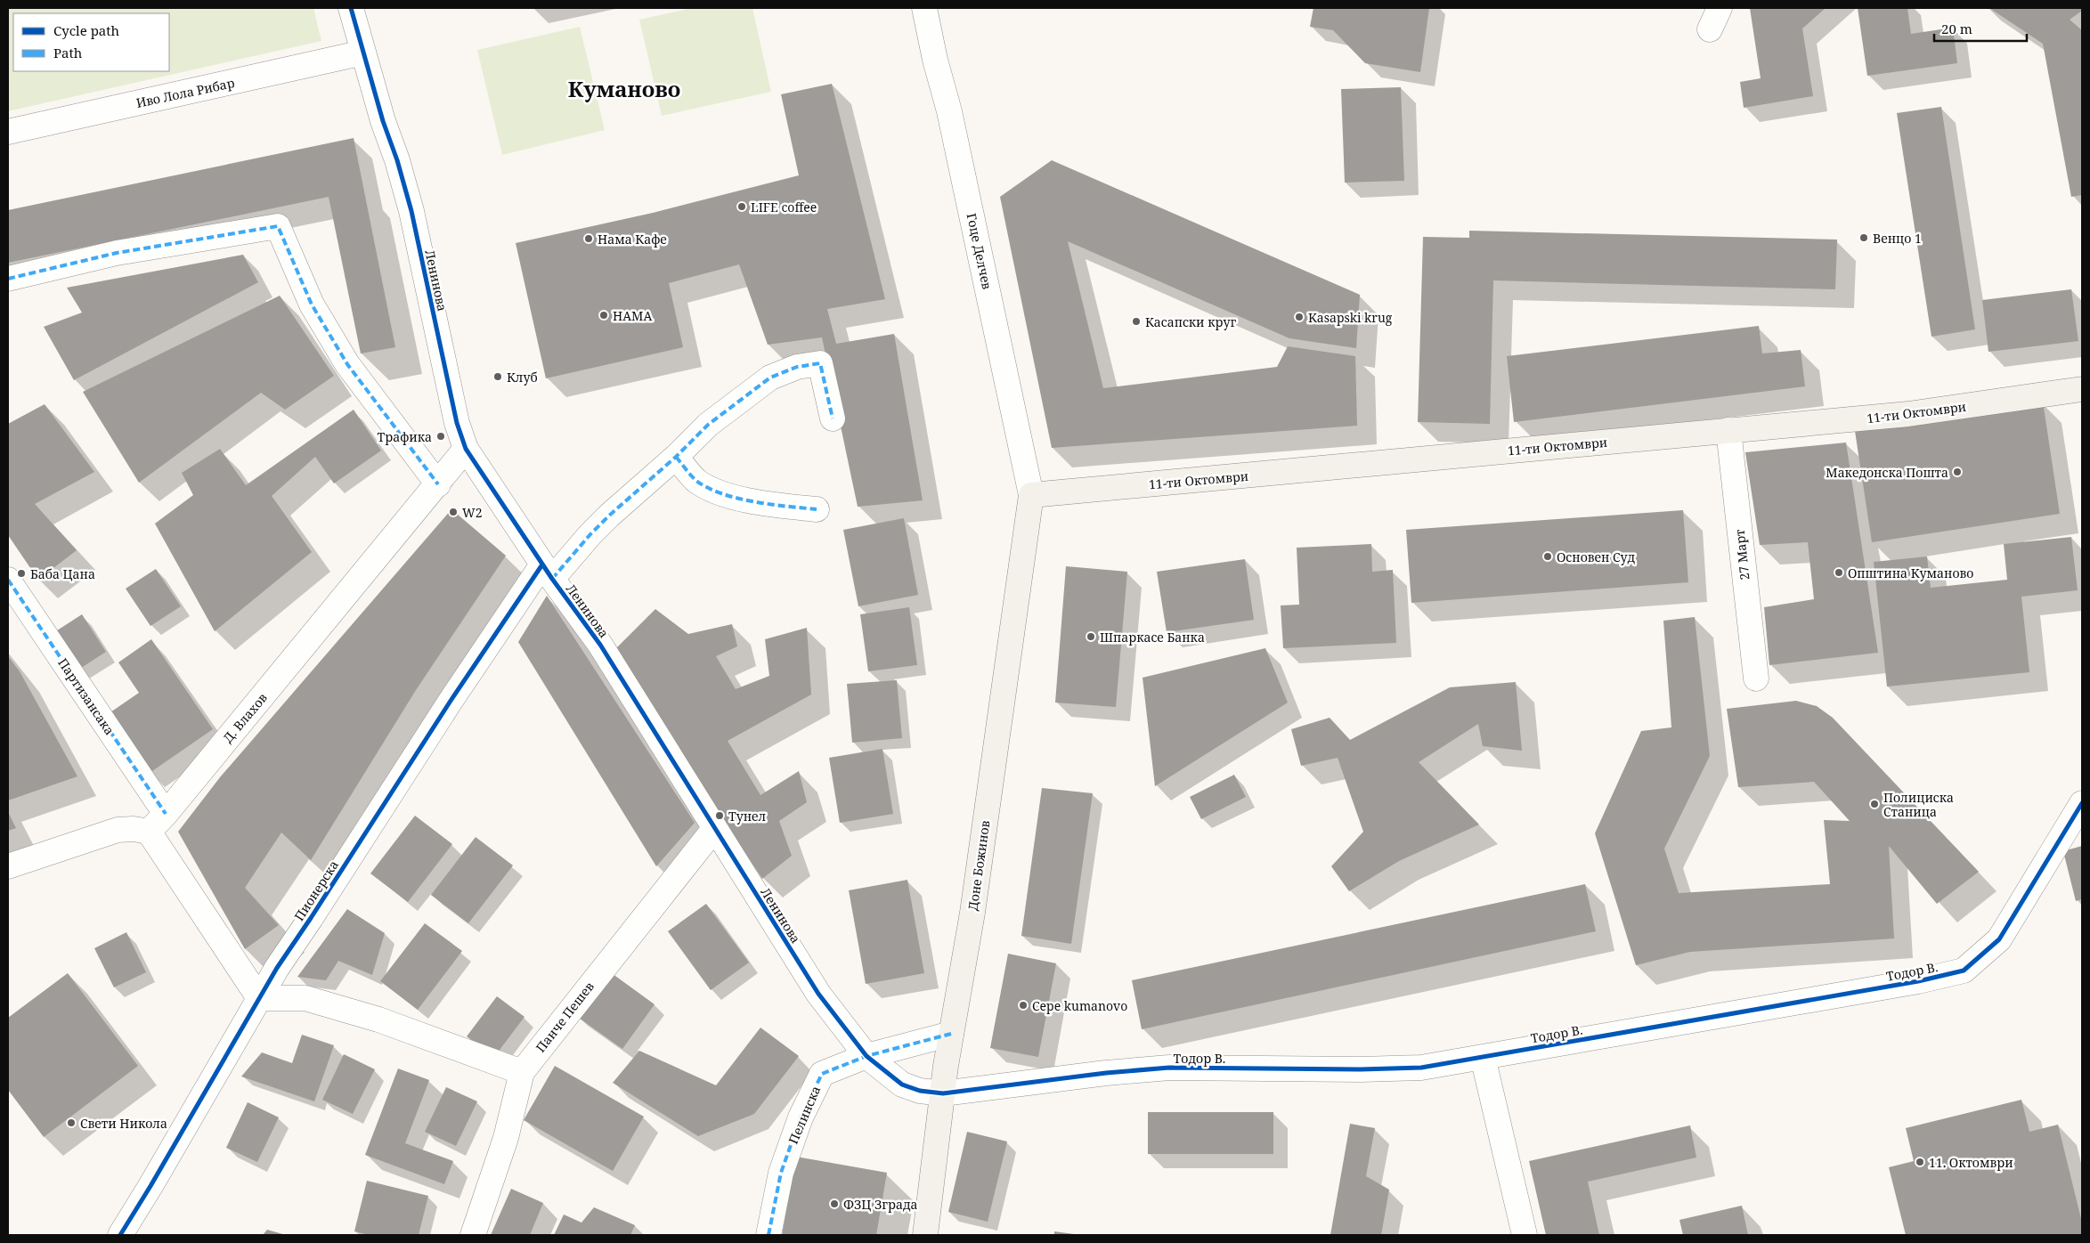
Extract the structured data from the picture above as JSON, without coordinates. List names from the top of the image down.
{
  "streets": {
    "main road": ["11-ти Октомври", "Доне Божинов"],
    "street": [
      "Иво Лола Рибар",
      "Гоце Делчев",
      "Ленинова",
      "27 Март",
      "Партизансака",
      "Д. Влахов",
      "Пионерска",
      "Тодор В.",
      "Панче Пешев",
      "Пелинска"
    ]
  },
  "crossings": [
    ["Иво Лола Рибар", "Ленинова"],
    ["Гоце Делчев", "11-ти Октомври"],
    ["Гоце Делчев", "Доне Божинов"],
    ["Ленинова", "Д. Влахов"],
    ["Ленинова", "Доне Божинов"],
    ["Ленинова", "Пионерска"],
    ["Ленинова", "Тодор В."],
    ["Ленинова", "Панче Пешев"],
    ["Ленинова", "Пелинска"],
    ["11-ти Октомври", "27 Март"],
    ["11-ти Октомври", "Доне Божинов"],
    ["Партизансака", "Д. Влахов"],
    ["Доне Божинов", "Тодор В."],
    ["Доне Божинов", "Пелинска"]
  ],
  "districts": ["Куманово"],
  "places": [
    "LIFE coffee",
    "Венцо 1",
    "Нама Кафе",
    "НАМА",
    "Kasapski krug",
    "Касапски круг",
    "Клуб",
    "Трафика",
    "Македонска Пошта",
    "W2",
    "Основен Суд",
    "Општина Куманово",
    "Баба Цана",
    "Шпаркасе Банка",
    "Полициска Станица",
    "Тунел",
    "Cepe kumanovo",
    "Свети Никола",
    "11. Октомври",
    "ФЗЦ Зграда"
  ],
  "legend": ["Cycle path", "Path"],
  "scale_bar": "20 m"
}
